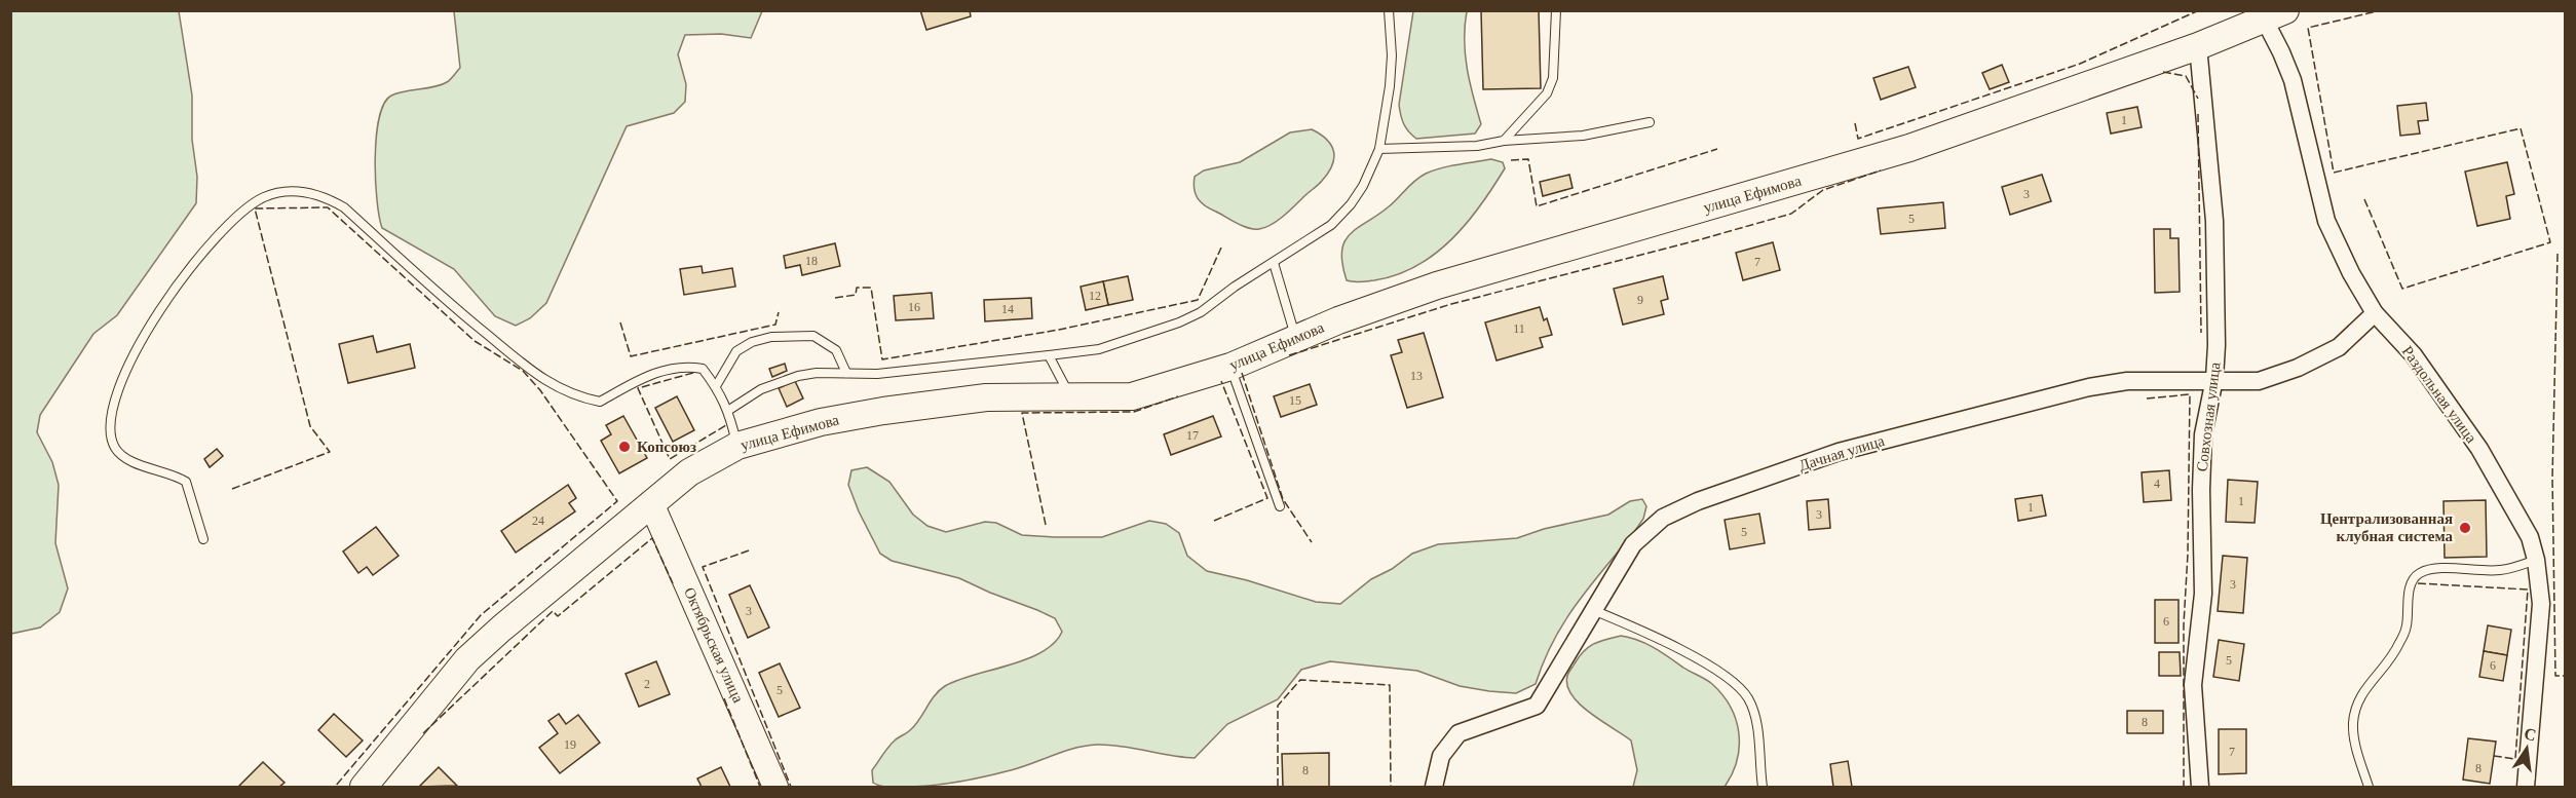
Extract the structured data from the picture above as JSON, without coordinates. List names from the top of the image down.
{
  "streets": {
    "main road": ["улица Ефимова"],
    "street": [
      "Раздольная улица",
      "Совхозная улица",
      "Дачная улица",
      "Октябрьская улица"
    ]
  },
  "crossings": [
    ["улица Ефимова", "Раздольная улица"],
    ["улица Ефимова", "Совхозная улица"],
    ["улица Ефимова", "Октябрьская улица"],
    ["Раздольная улица", "Дачная улица"],
    ["Совхозная улица", "Дачная улица"]
  ],
  "places": ["Копсоюз", "Централизованная клубная система"],
  "house_numbers": [
    "1",
    "3",
    "5",
    "18",
    "7",
    "12",
    "9",
    "16",
    "14",
    "11",
    "13",
    "15",
    "17",
    "4",
    "1",
    "1",
    "3",
    "24",
    "5",
    "3",
    "3",
    "6",
    "5",
    "6",
    "2",
    "5",
    "8",
    "19",
    "7",
    "8",
    "8"
  ],
  "north": "top"
}
